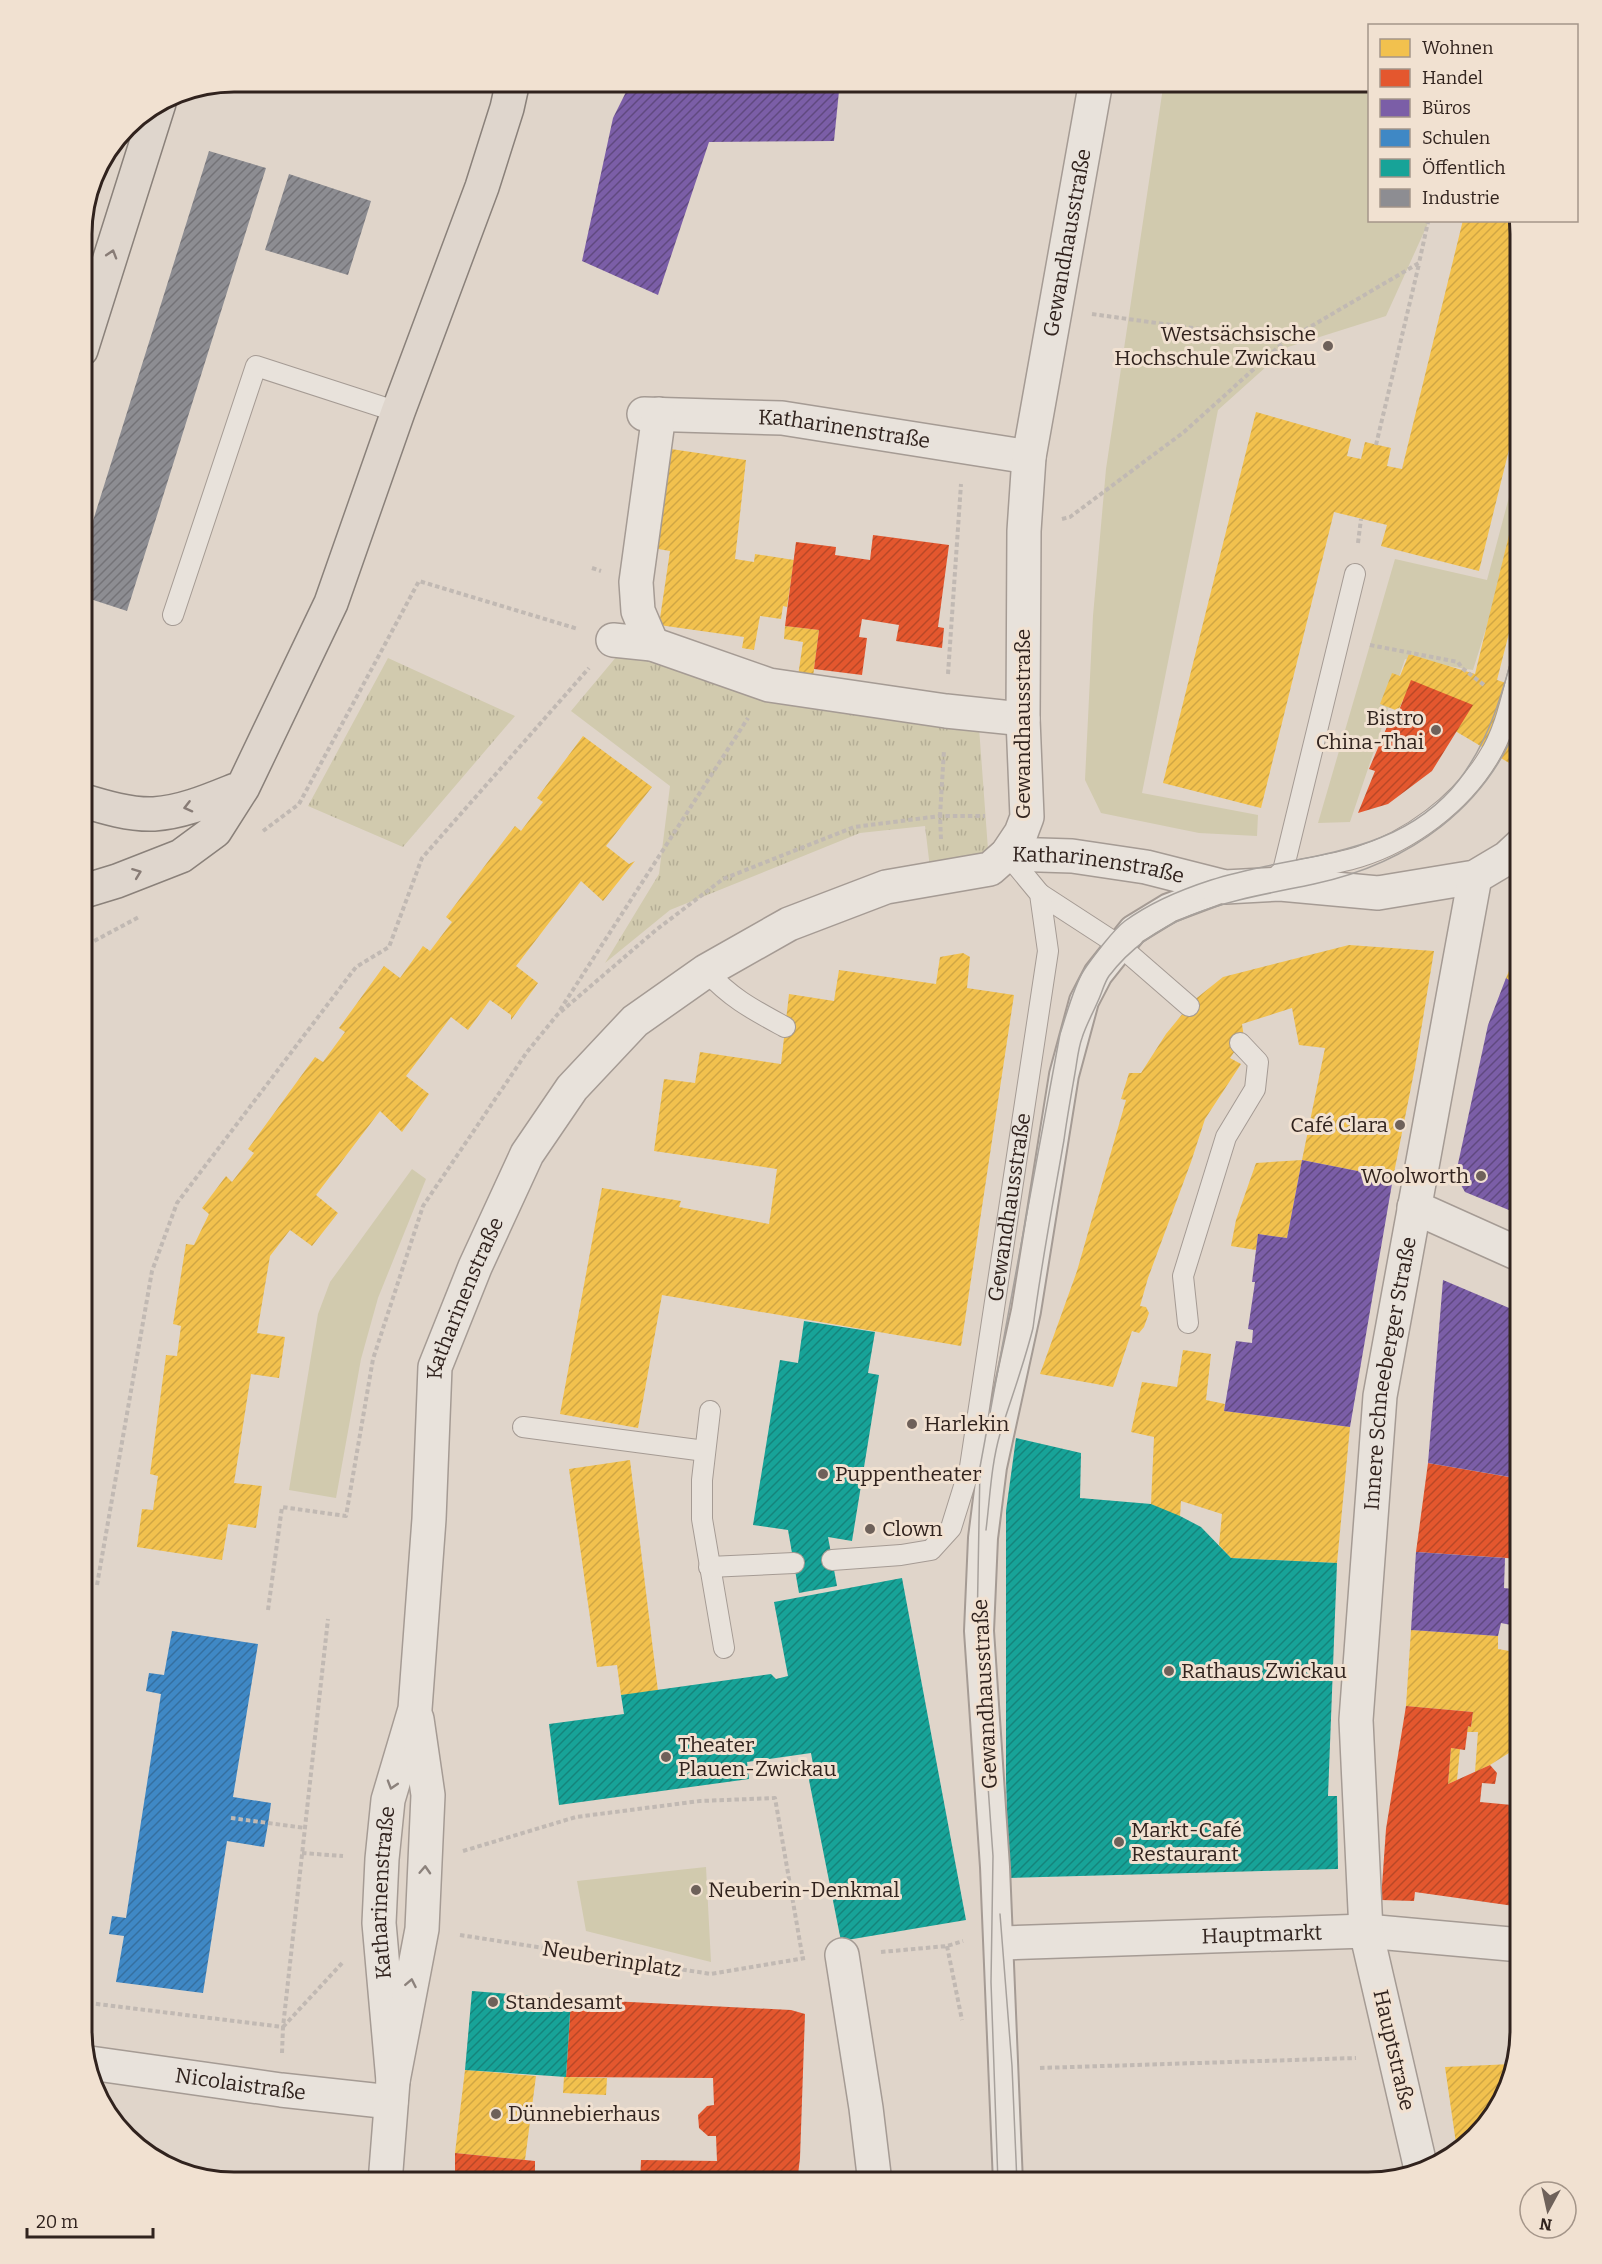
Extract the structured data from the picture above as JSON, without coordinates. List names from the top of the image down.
{
  "streets": {
    "street": [
      "Gewandhausstraße",
      "Katharinenstraße",
      "Innere Schneeberger Straße",
      "Hauptmarkt",
      "Hauptstraße",
      "Nicolaistraße"
    ],
    "path": ["Neuberinplatz"]
  },
  "crossings": [
    ["Gewandhausstraße", "Katharinenstraße"],
    ["Gewandhausstraße", "Hauptmarkt"],
    ["Gewandhausstraße", "Neuberinplatz"],
    ["Katharinenstraße", "Innere Schneeberger Straße"],
    ["Katharinenstraße", "Neuberinplatz"],
    ["Katharinenstraße", "Nicolaistraße"],
    ["Innere Schneeberger Straße", "Hauptmarkt"],
    ["Innere Schneeberger Straße", "Hauptstraße"],
    ["Hauptmarkt", "Neuberinplatz"],
    ["Hauptmarkt", "Hauptstraße"]
  ],
  "places": [
    "Westsächsische Hochschule Zwickau",
    "Bistro China-Thai",
    "Café Clara",
    "Woolworth",
    "Harlekin",
    "Puppentheater",
    "Clown",
    "Rathaus Zwickau",
    "Theater Plauen-Zwickau",
    "Markt-Café Restaurant",
    "Neuberin-Denkmal",
    "Standesamt",
    "Dünnebierhaus"
  ],
  "legend": [
    "Wohnen",
    "Handel",
    "Büros",
    "Schulen",
    "Öffentlich",
    "Industrie"
  ],
  "scale_bar": "20 m",
  "north": "bottom"
}
